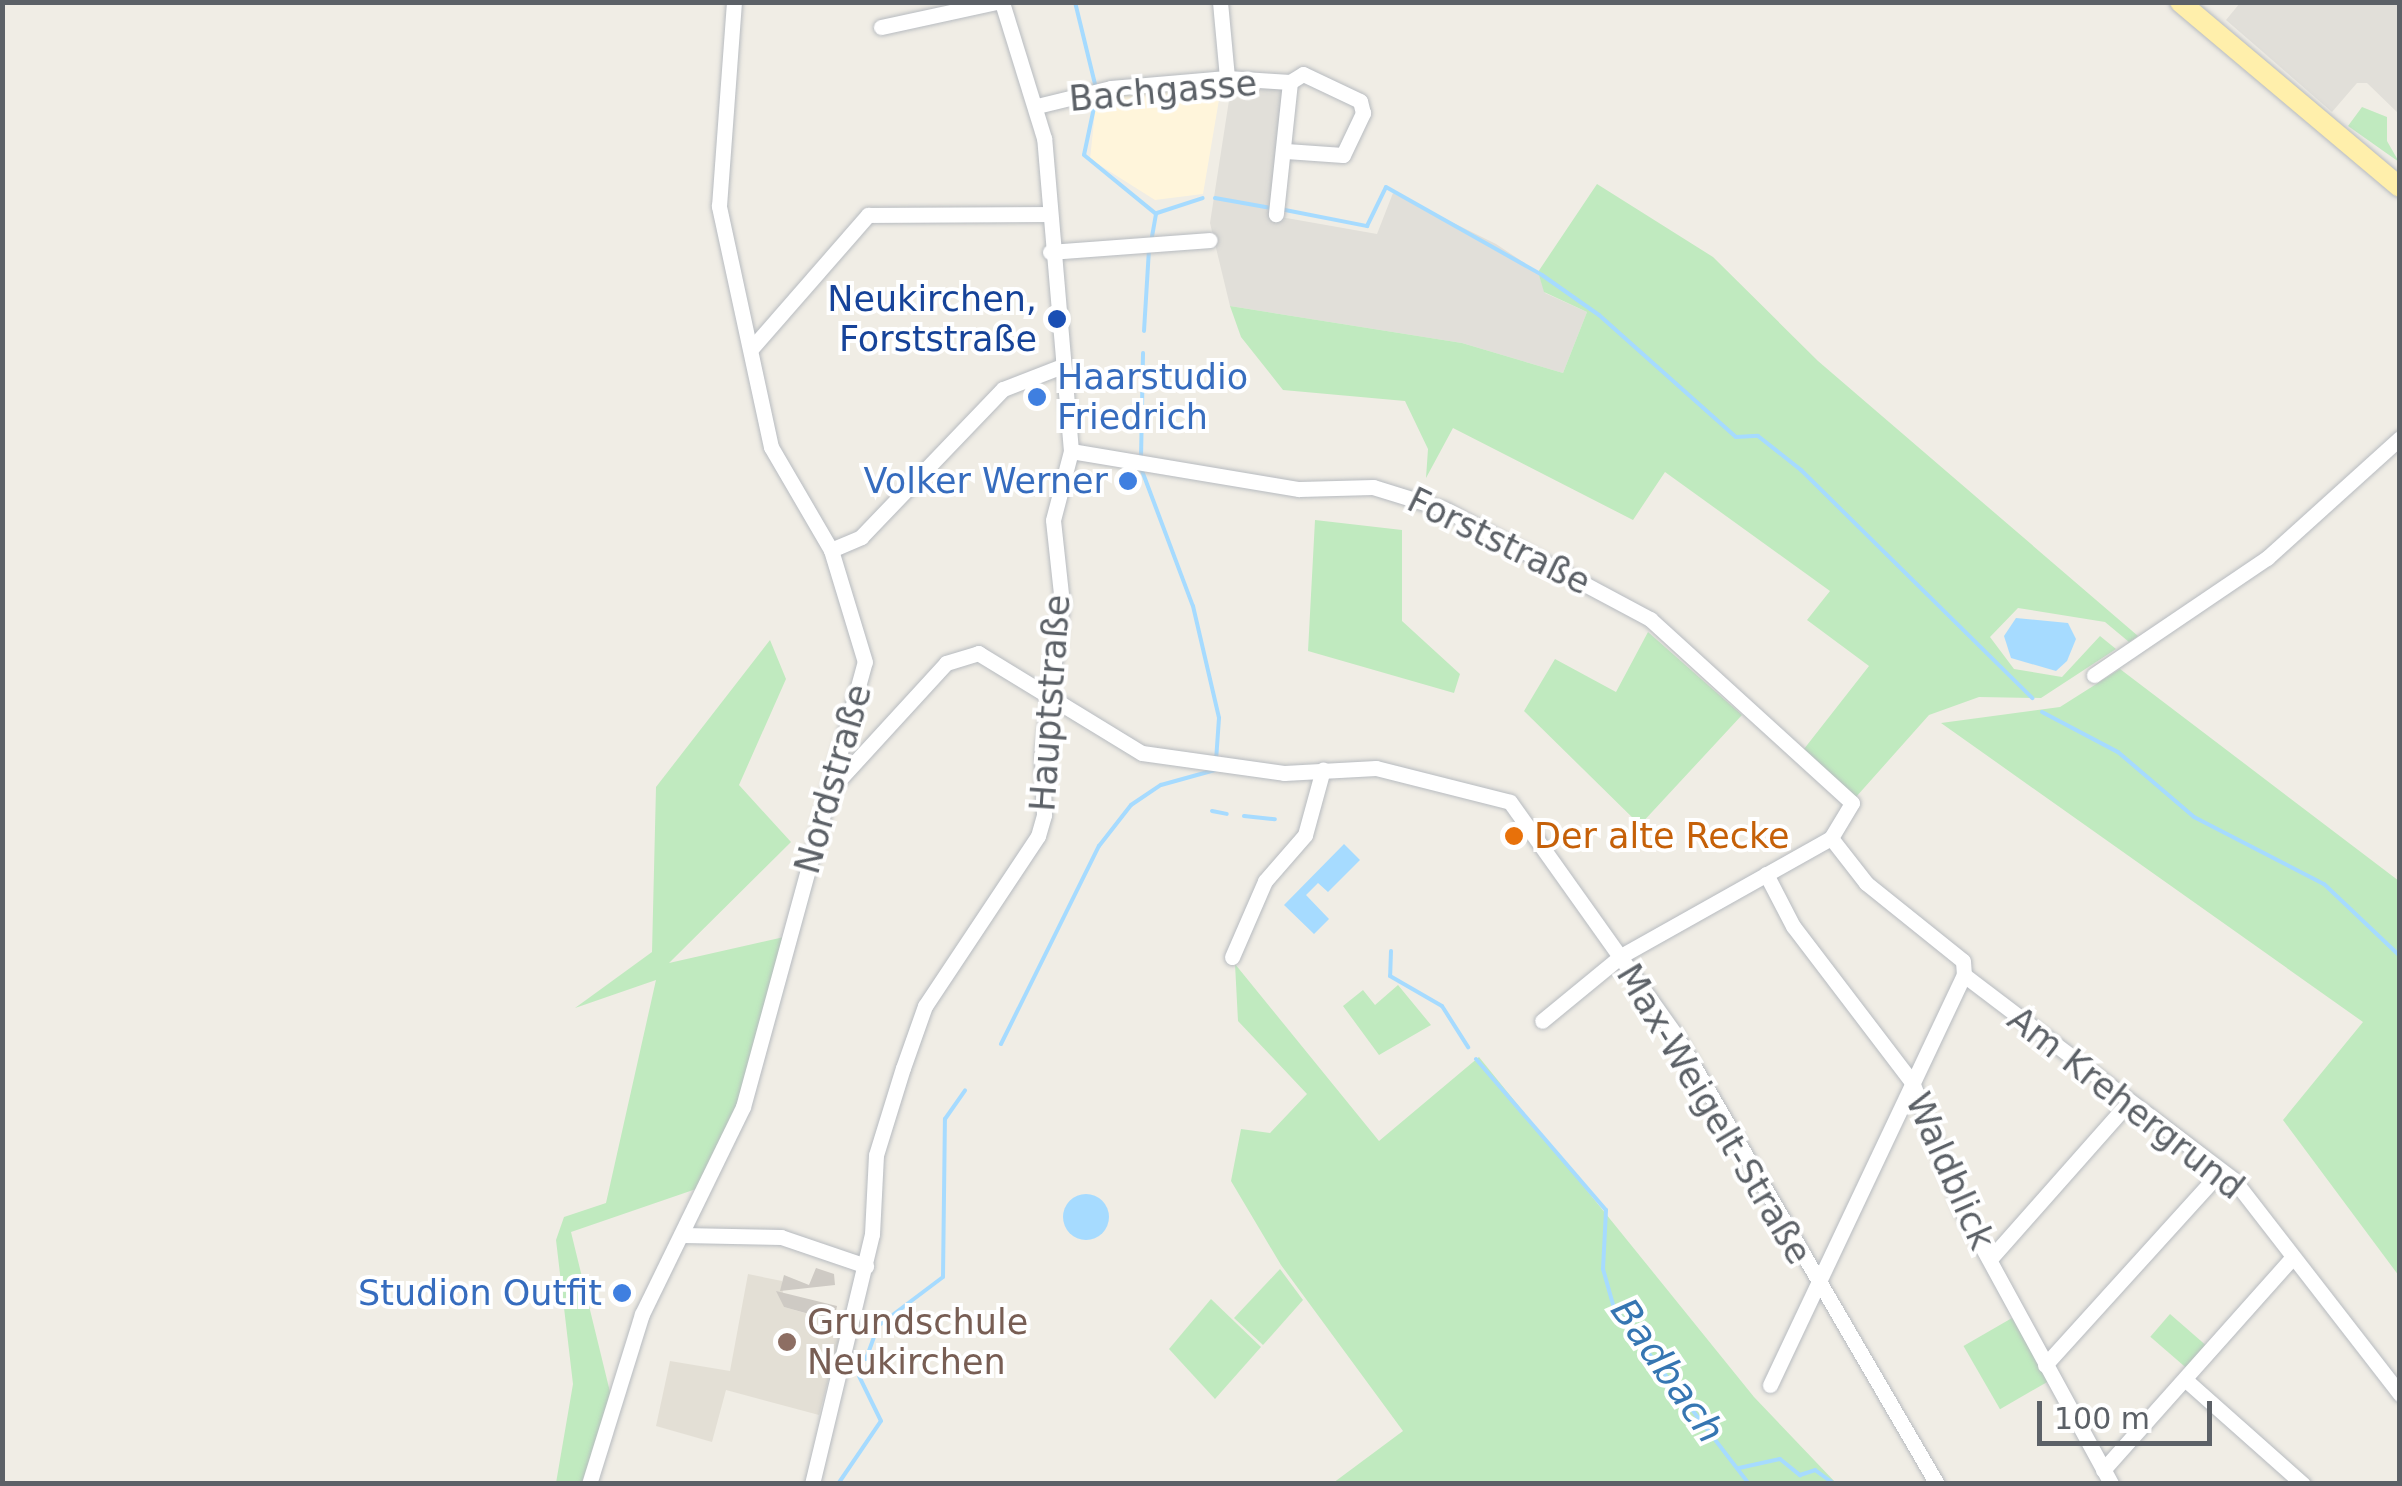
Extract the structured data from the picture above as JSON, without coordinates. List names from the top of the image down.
{
  "streets": {
    "street": [
      "Bachgasse",
      "Forststraße",
      "Hauptstraße",
      "Nordstraße",
      "Am Krehergrund",
      "Max-Weigelt-Straße",
      "Waldblick"
    ]
  },
  "crossings": [
    ["Bachgasse", "Hauptstraße"],
    ["Forststraße", "Hauptstraße"],
    ["Forststraße", "Am Krehergrund"],
    ["Hauptstraße", "Max-Weigelt-Straße"],
    ["Nordstraße", "Max-Weigelt-Straße"]
  ],
  "water": ["Badbach"],
  "places": [
    "Neukirchen, Forststraße",
    "Haarstudio Friedrich",
    "Volker Werner",
    "Der alte Recke",
    "Studion Outfit",
    "Grundschule Neukirchen"
  ],
  "scale_bar": "100 m"
}
